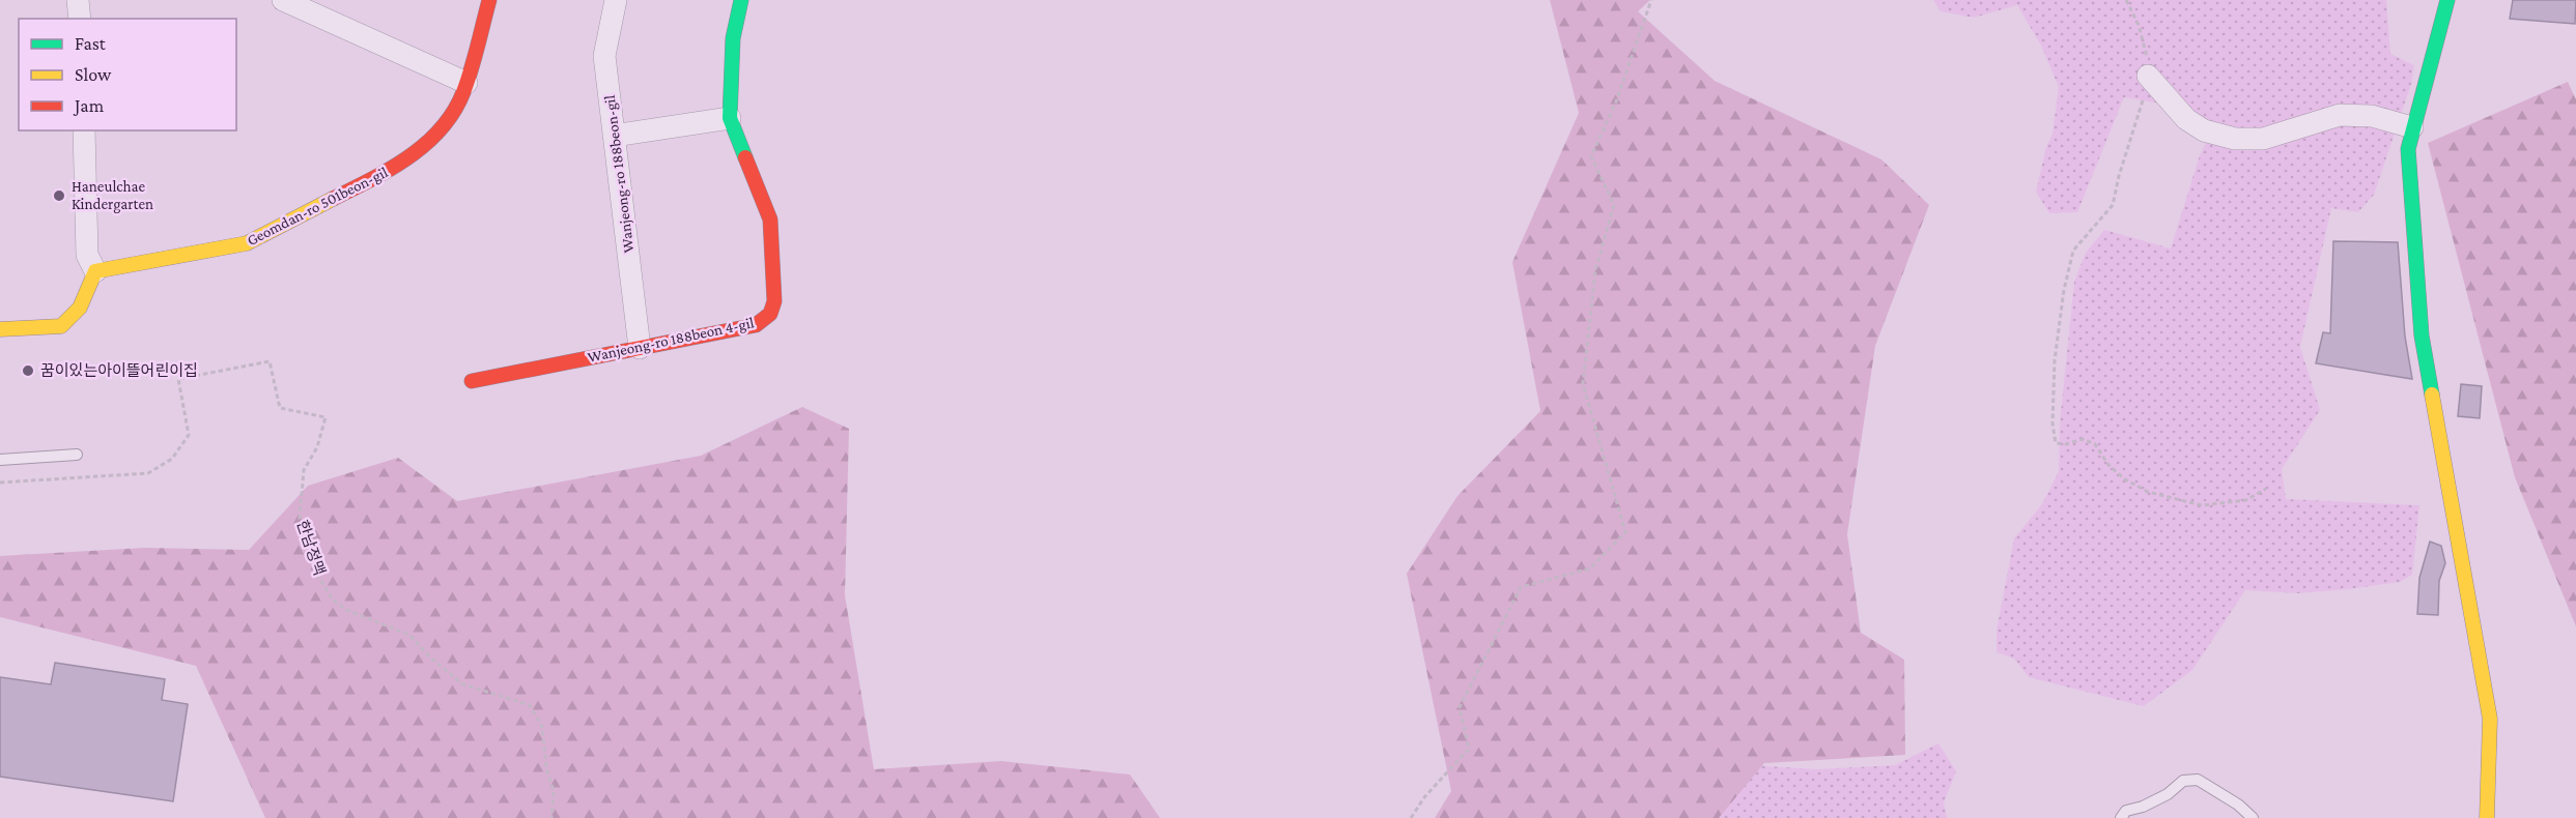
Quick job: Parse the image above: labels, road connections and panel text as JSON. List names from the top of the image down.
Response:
{
  "streets": {
    "street": ["Wanjeong-ro 188beon-gil", "Geomdan-ro 501beon-gil", "Wanjeong-ro 188beon 4-gil"],
    "path": ["한남정맥"]
  },
  "crossings": [
    ["Wanjeong-ro 188beon-gil", "Wanjeong-ro 188beon 4-gil"]
  ],
  "places": ["Haneulchae Kindergarten", "꿈이있는아이뜰어린이집"],
  "legend": ["Fast", "Slow", "Jam"]
}
